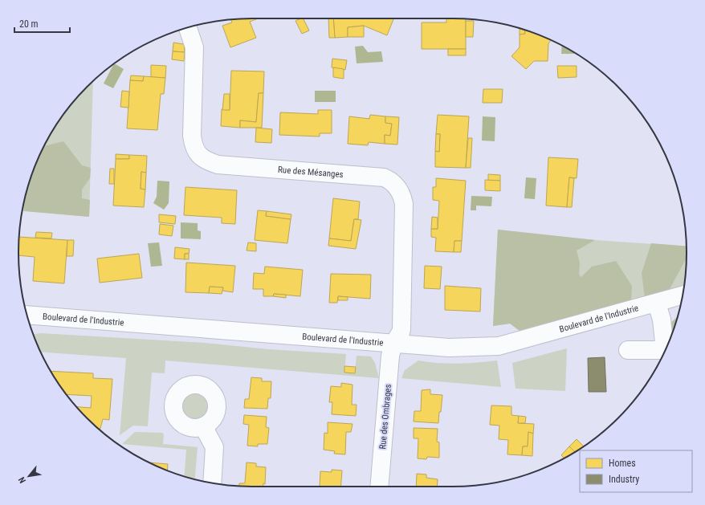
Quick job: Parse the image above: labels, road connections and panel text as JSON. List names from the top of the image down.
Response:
{
  "streets": {
    "street": ["Rue des Mésanges", "Boulevard de l'Industrie", "Rue des Ombrages"]
  },
  "crossings": [
    ["Rue des Mésanges", "Boulevard de l'Industrie"],
    ["Rue des Mésanges", "Rue des Ombrages"],
    ["Boulevard de l'Industrie", "Rue des Ombrages"]
  ],
  "legend": ["Homes", "Industry"],
  "scale_bar": "20 m",
  "north": "bottom left"
}
